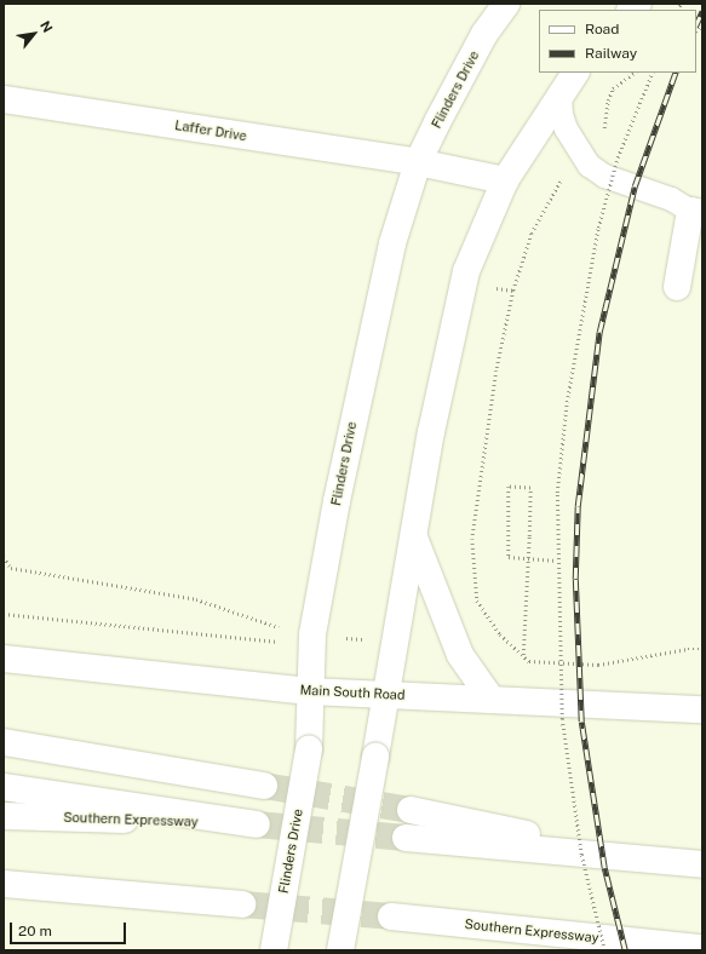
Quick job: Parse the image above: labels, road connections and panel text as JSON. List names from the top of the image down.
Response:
{
  "streets": {
    "main road": [
      "Flinders Drive",
      "Laffer Drive",
      "Main South Road",
      "Southern Expressway"
    ]
  },
  "crossings": [
    ["Flinders Drive", "Laffer Drive"],
    ["Flinders Drive", "Main South Road"]
  ],
  "legend": ["Road", "Railway"],
  "scale_bar": "20 m",
  "north": "top right"
}
